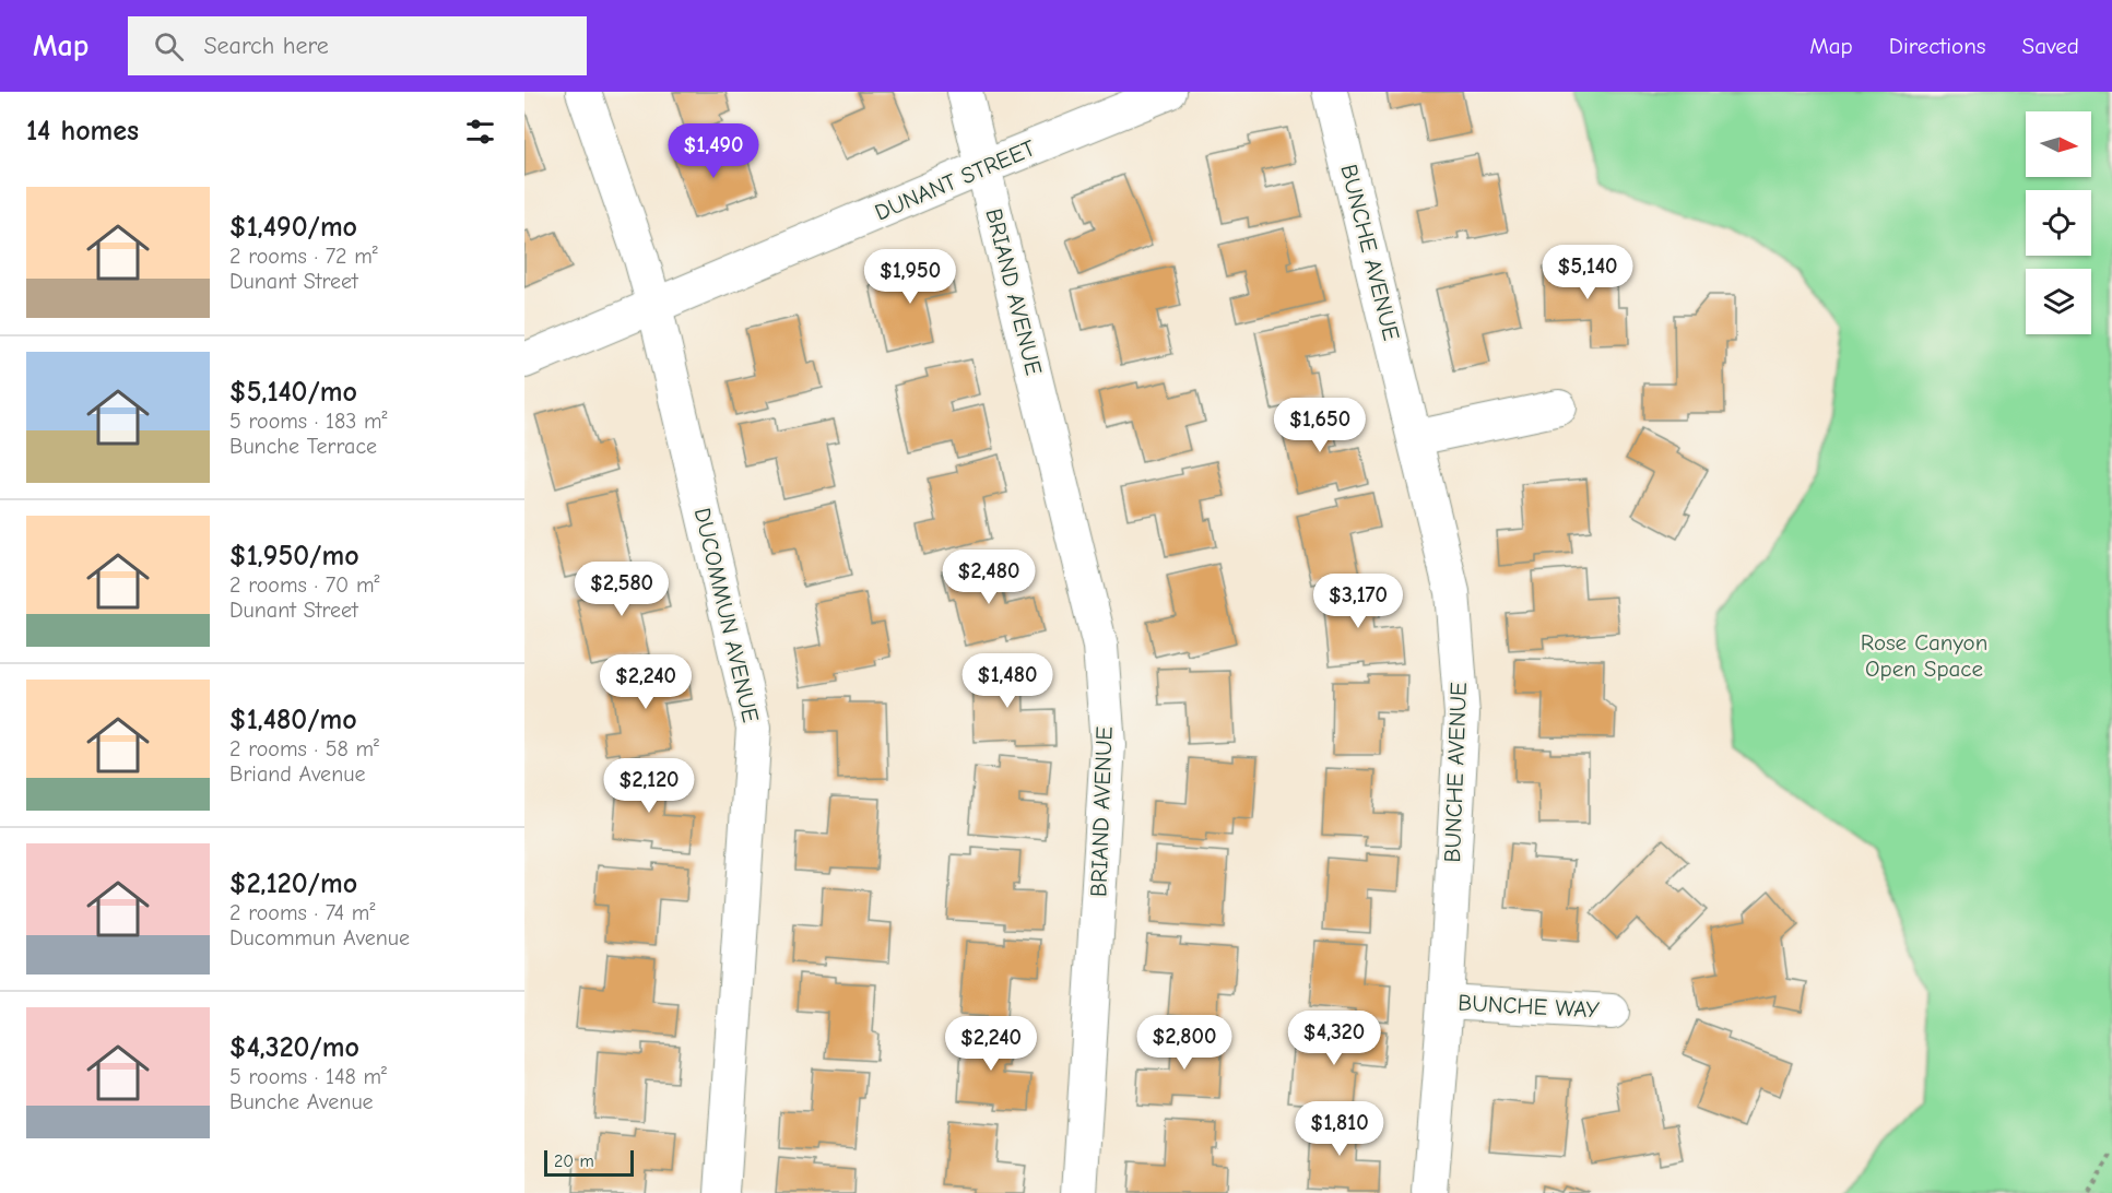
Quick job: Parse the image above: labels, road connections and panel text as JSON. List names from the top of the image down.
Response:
{
  "streets": {
    "street": [
      "DUNANT STREET",
      "BUNCHE AVENUE",
      "BRIAND AVENUE",
      "DUCOMMUN AVENUE",
      "BUNCHE WAY"
    ]
  },
  "crossings": [
    ["DUNANT STREET", "BRIAND AVENUE"],
    ["DUNANT STREET", "DUCOMMUN AVENUE"],
    ["BUNCHE AVENUE", "BUNCHE WAY"]
  ],
  "parks": ["Rose Canyon Open Space"],
  "scale_bar": "20 m",
  "north": "right",
  "page": {
    "header": "Map",
    "search": "Search here",
    "nav": ["Map", "Directions", "Saved"],
    "heading": "14 homes",
    "price": [
      "$1,490",
      "$5,140",
      "$1,950",
      "$1,650",
      "$2,480",
      "$2,580",
      "$3,170",
      "$1,480",
      "$2,240",
      "$2,120",
      "$4,320",
      "$2,800",
      "$2,240",
      "$1,810"
    ],
    "list": [
      {
        "name": "$1,490/mo",
        "note": "2 rooms · 72 m² · Dunant Street"
      },
      {
        "name": "$5,140/mo",
        "note": "5 rooms · 183 m² · Bunche Terrace"
      },
      {
        "name": "$1,950/mo",
        "note": "2 rooms · 70 m² · Dunant Street"
      },
      {
        "name": "$1,480/mo",
        "note": "2 rooms · 58 m² · Briand Avenue"
      },
      {
        "name": "$2,120/mo",
        "note": "2 rooms · 74 m² · Ducommun Avenue"
      },
      {
        "name": "$4,320/mo",
        "note": "5 rooms · 148 m² · Bunche Avenue"
      }
    ],
    "scale": "20 m"
  }
}
